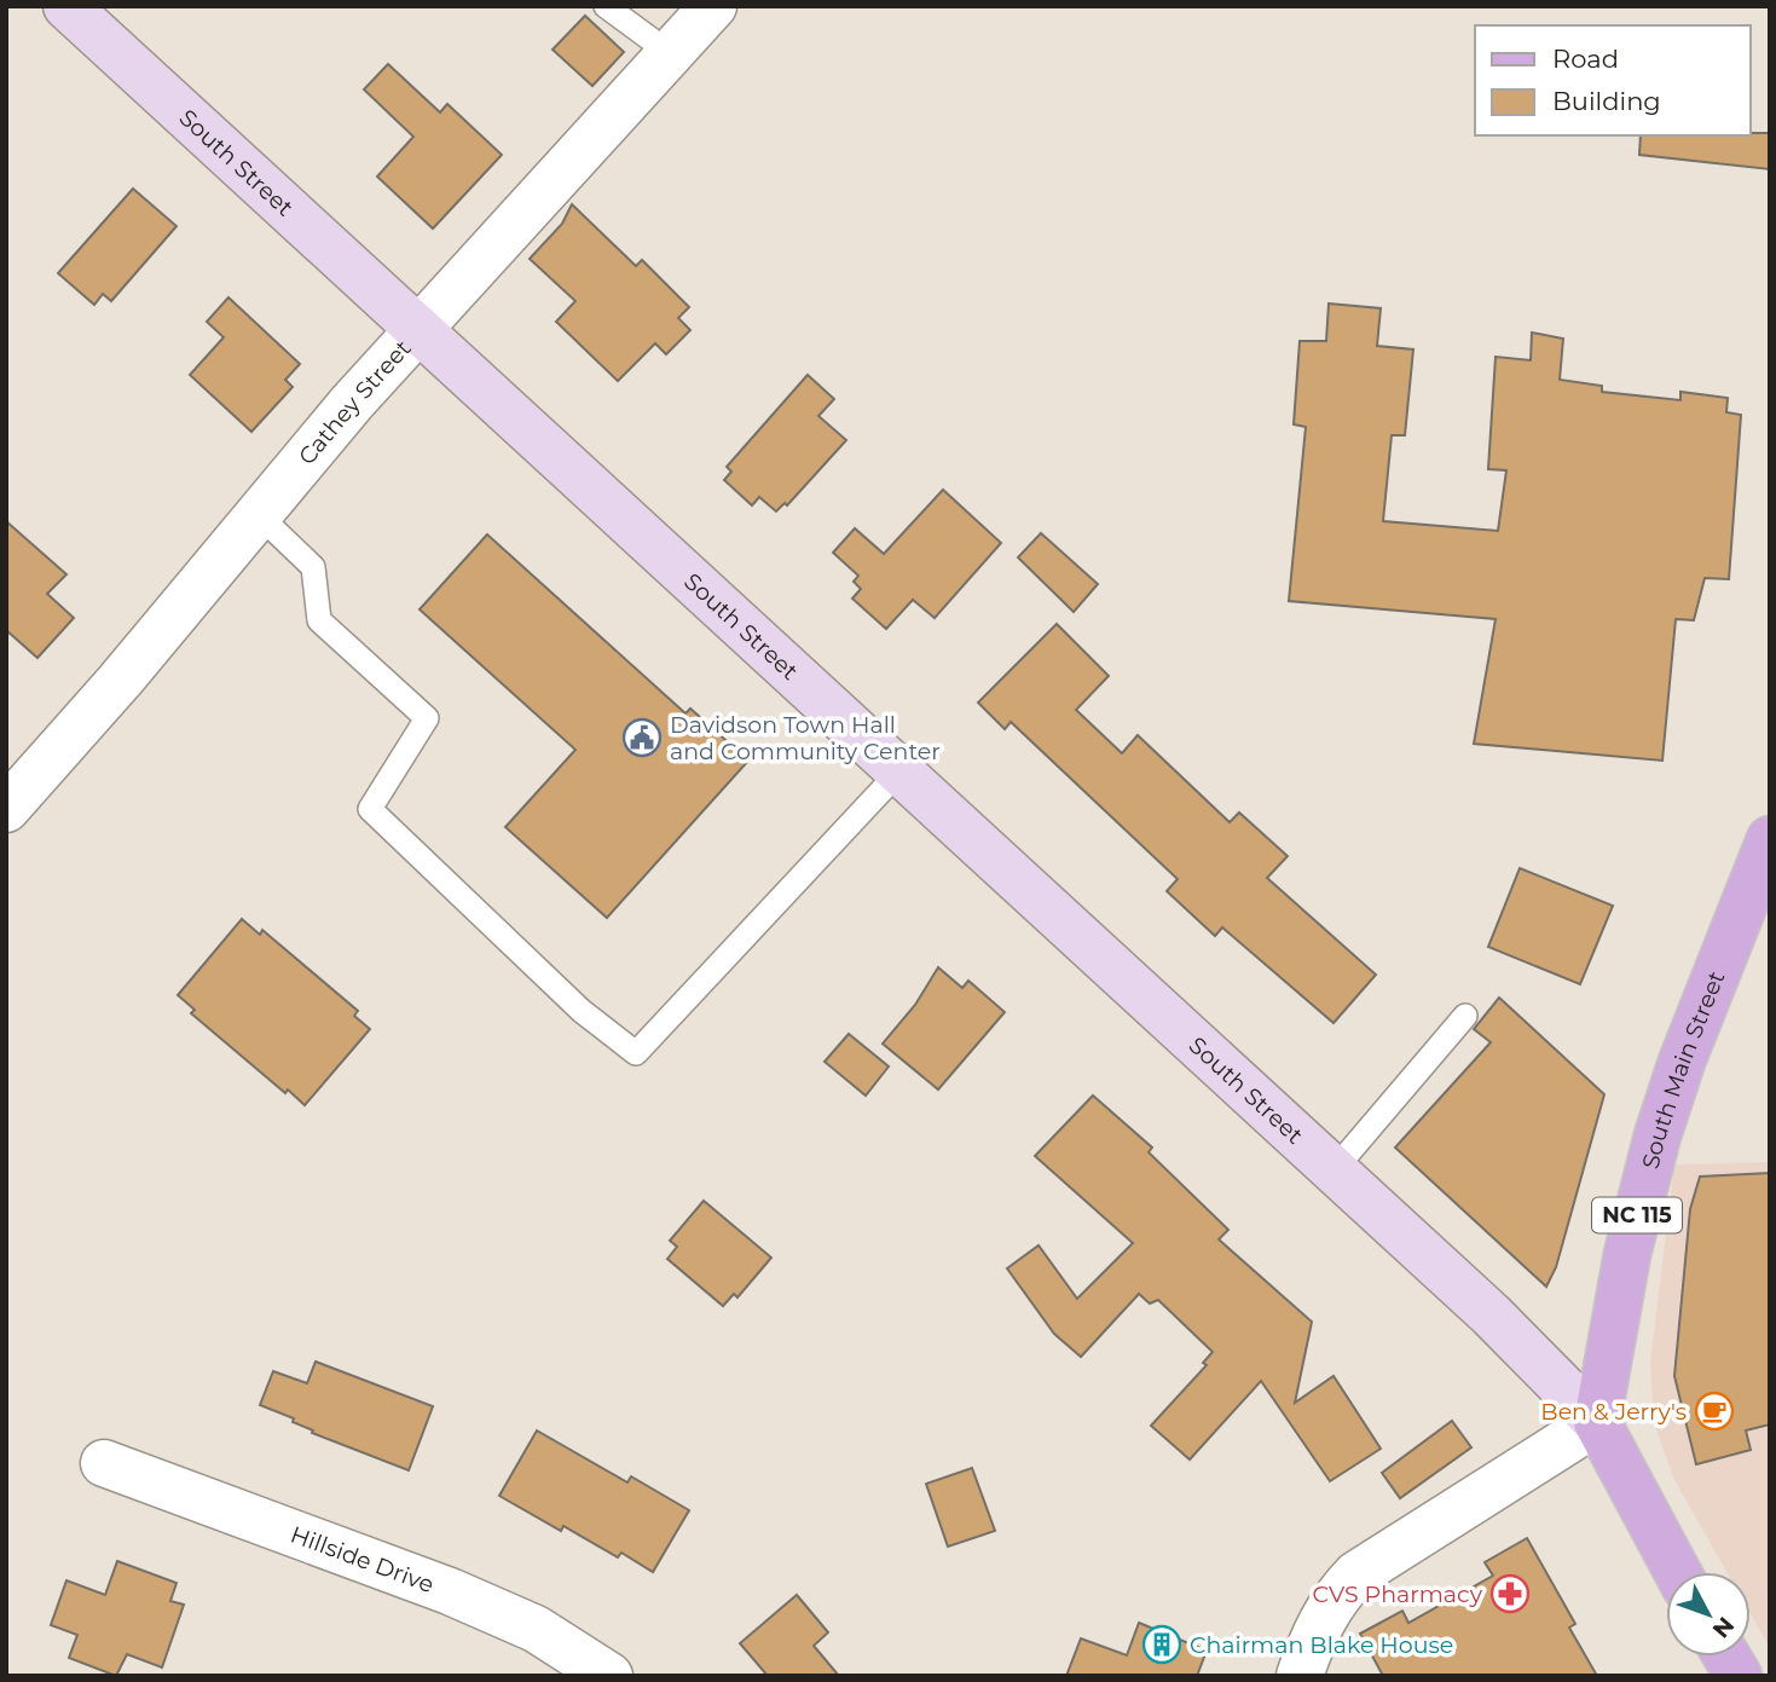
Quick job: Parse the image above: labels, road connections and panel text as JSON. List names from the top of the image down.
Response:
{
  "streets": {
    "main road": ["South Main Street", "NC 115"],
    "street": ["South Street", "Cathey Street", "Hillside Drive"]
  },
  "crossings": [
    ["South Street", "Cathey Street"],
    ["South Street", "South Main Street"]
  ],
  "places": {
    "public building": ["Davidson Town Hall and Community Center"],
    "cafe": ["Ben & Jerry's"],
    "pharmacy": ["CVS Pharmacy"],
    "building": ["Chairman Blake House"]
  },
  "legend": ["Road", "Building"],
  "north": "bottom right"
}
